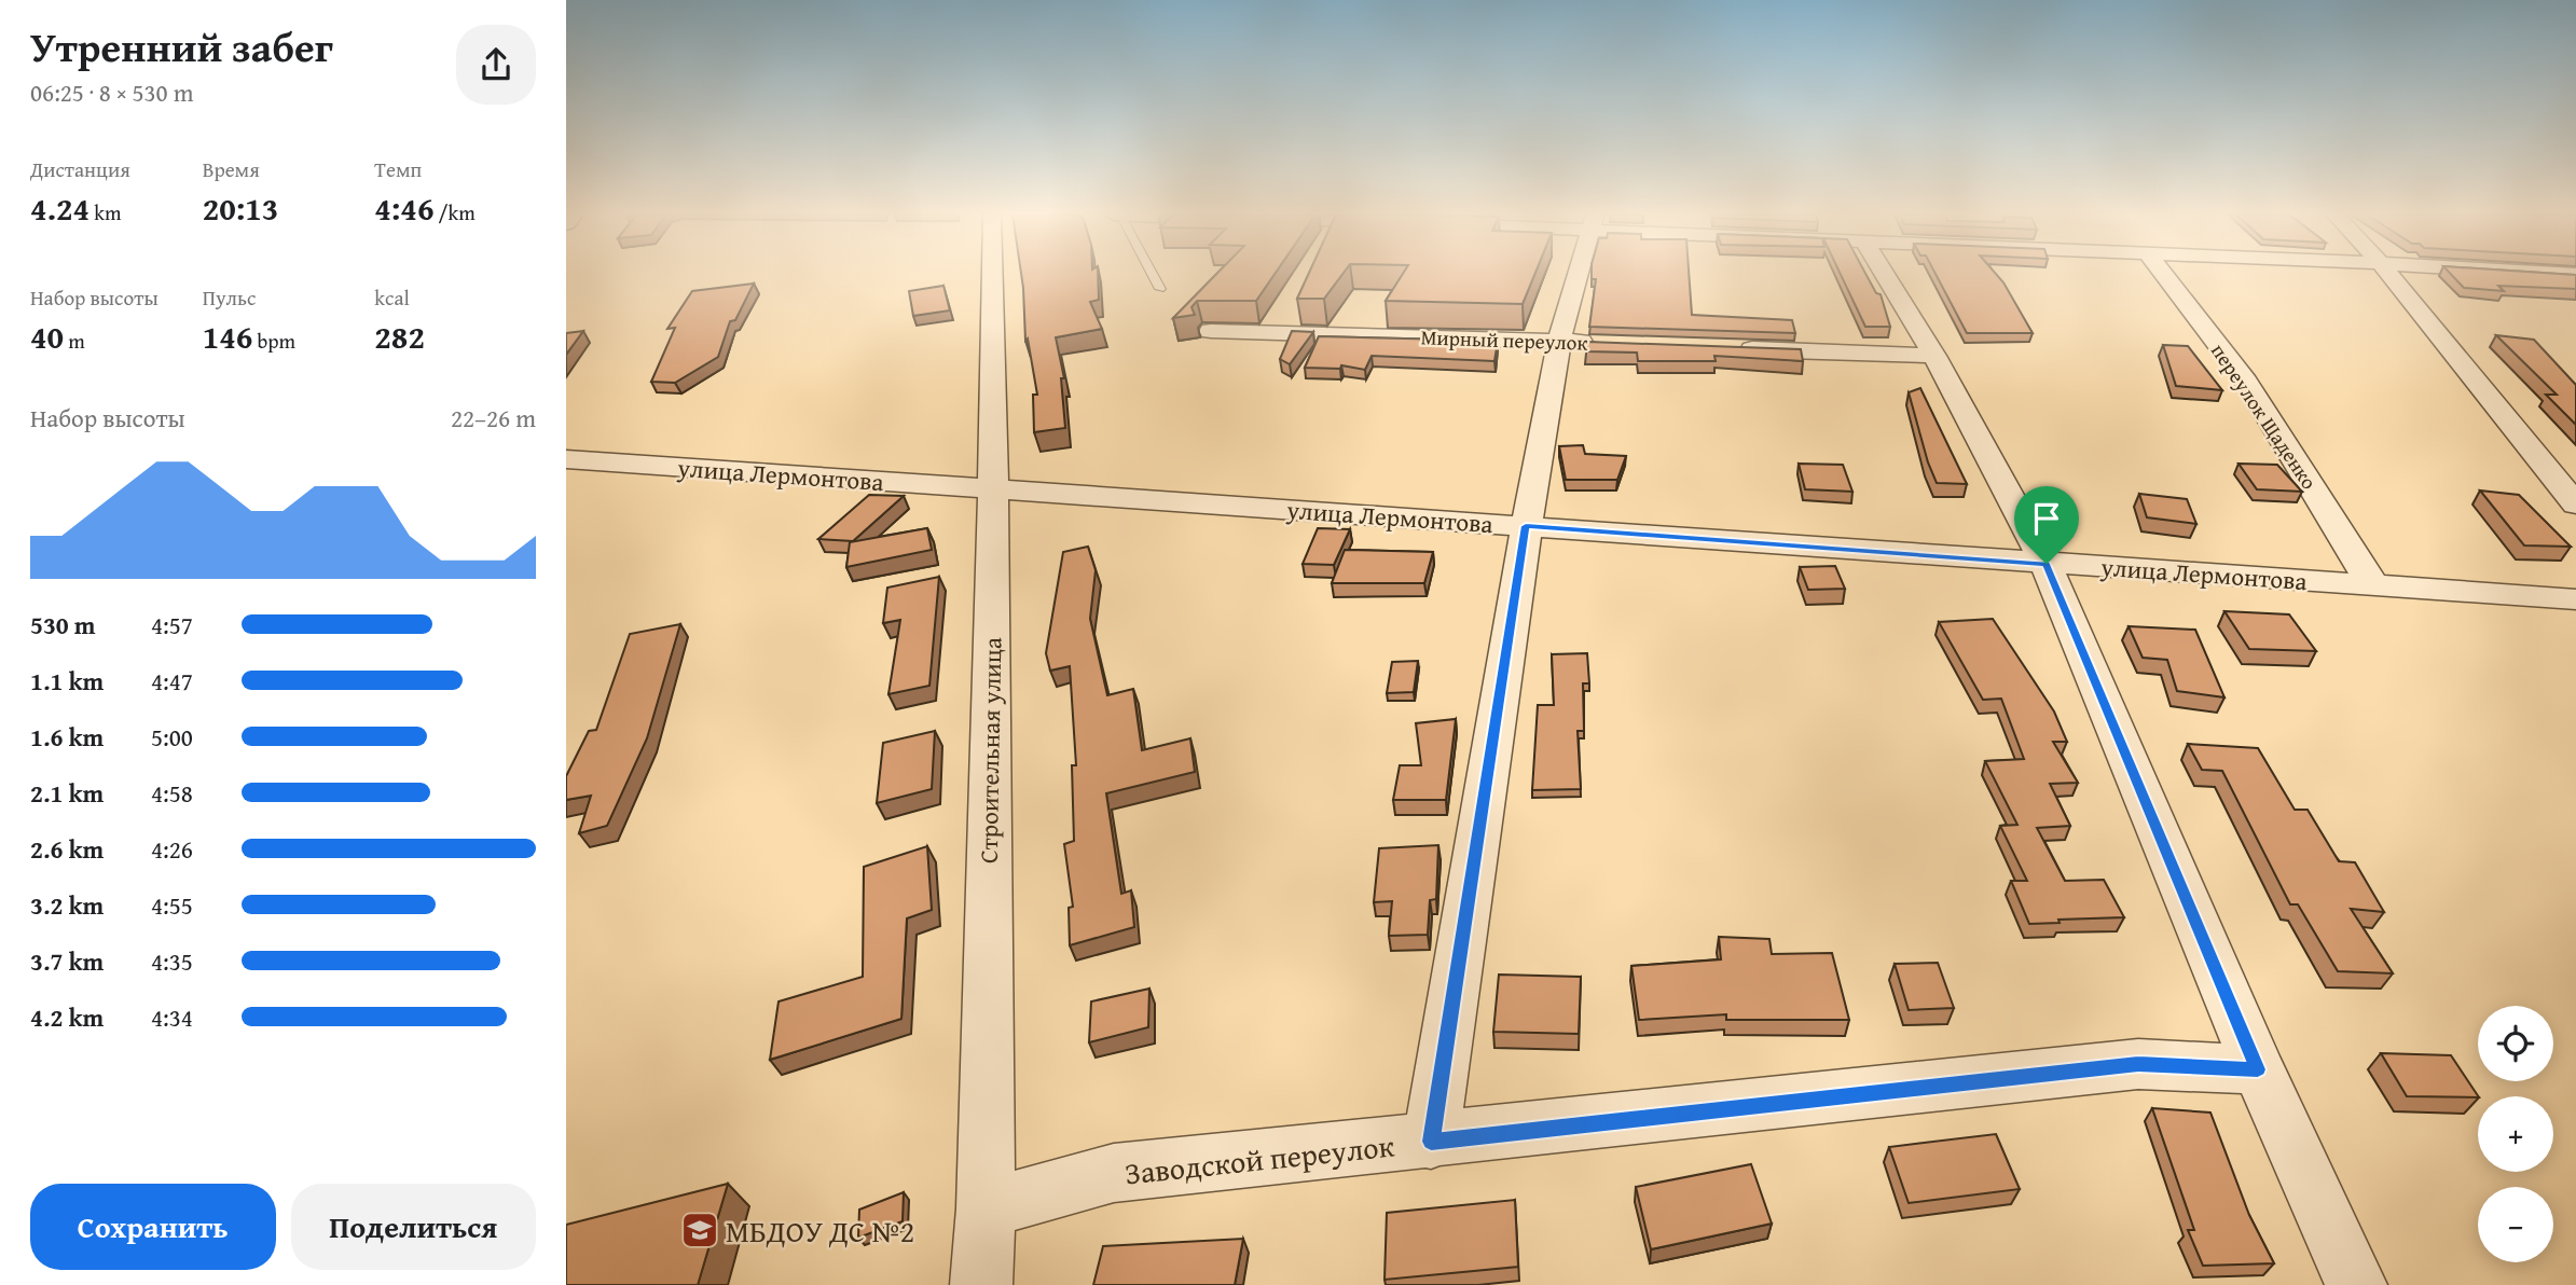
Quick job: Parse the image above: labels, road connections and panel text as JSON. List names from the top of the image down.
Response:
{
  "streets": {
    "street": [
      "Мирный переулок",
      "переулок Щаденко",
      "улица Лермонтова",
      "Строительная улица",
      "Заводской переулок"
    ]
  },
  "crossings": [
    ["переулок Щаденко", "улица Лермонтова"],
    ["улица Лермонтова", "Строительная улица"],
    ["Строительная улица", "Заводской переулок"]
  ],
  "places": {
    "school or university": ["МБДОУ ДС №2"]
  },
  "page": {
    "heading": ["Утренний забег", "06:25 · 8 × 530 m"],
    "stats": [
      ["Дистанция", "4.24 km"],
      ["Время", "20:13"],
      ["Темп", "4:46 /km"],
      ["Набор высоты", "40 m"],
      ["Пульс", "146 bpm"],
      ["kcal", "282"]
    ],
    "chart": ["Набор высоты", "22–26 m"],
    "list": [
      {
        "name": "530 m",
        "note": "4:57"
      },
      {
        "name": "1.1 km",
        "note": "4:47"
      },
      {
        "name": "1.6 km",
        "note": "5:00"
      },
      {
        "name": "2.1 km",
        "note": "4:58"
      },
      {
        "name": "2.6 km",
        "note": "4:26"
      },
      {
        "name": "3.2 km",
        "note": "4:55"
      },
      {
        "name": "3.7 km",
        "note": "4:35"
      },
      {
        "name": "4.2 km",
        "note": "4:34"
      }
    ],
    "map_buttons": ["+", "−"],
    "buttons": ["Сохранить", "Поделиться"]
  }
}
